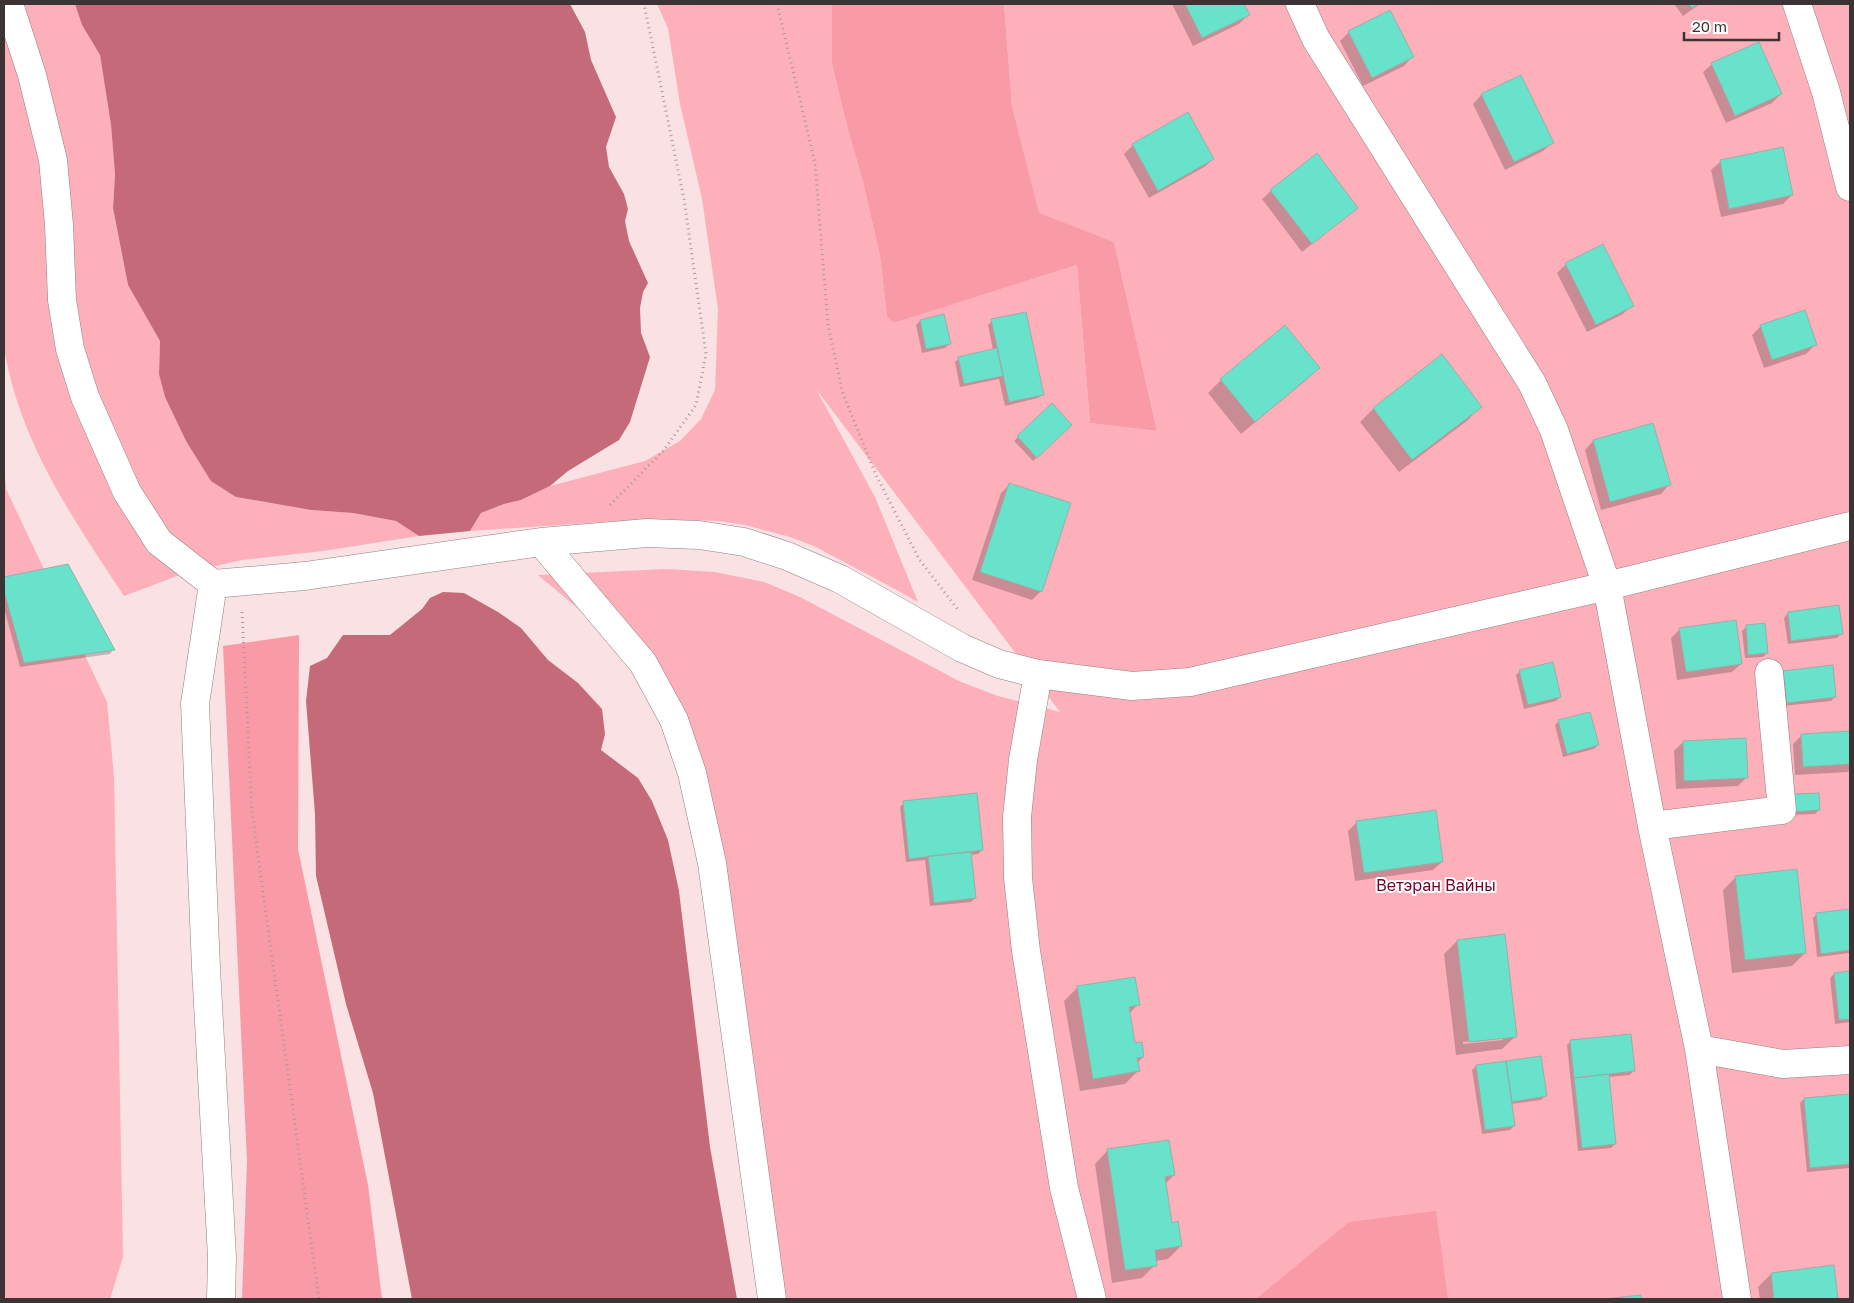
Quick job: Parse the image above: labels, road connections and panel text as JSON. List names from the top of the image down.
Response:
{
  "parks": ["Ветэран Вайны"],
  "scale_bar": "20 m"
}
